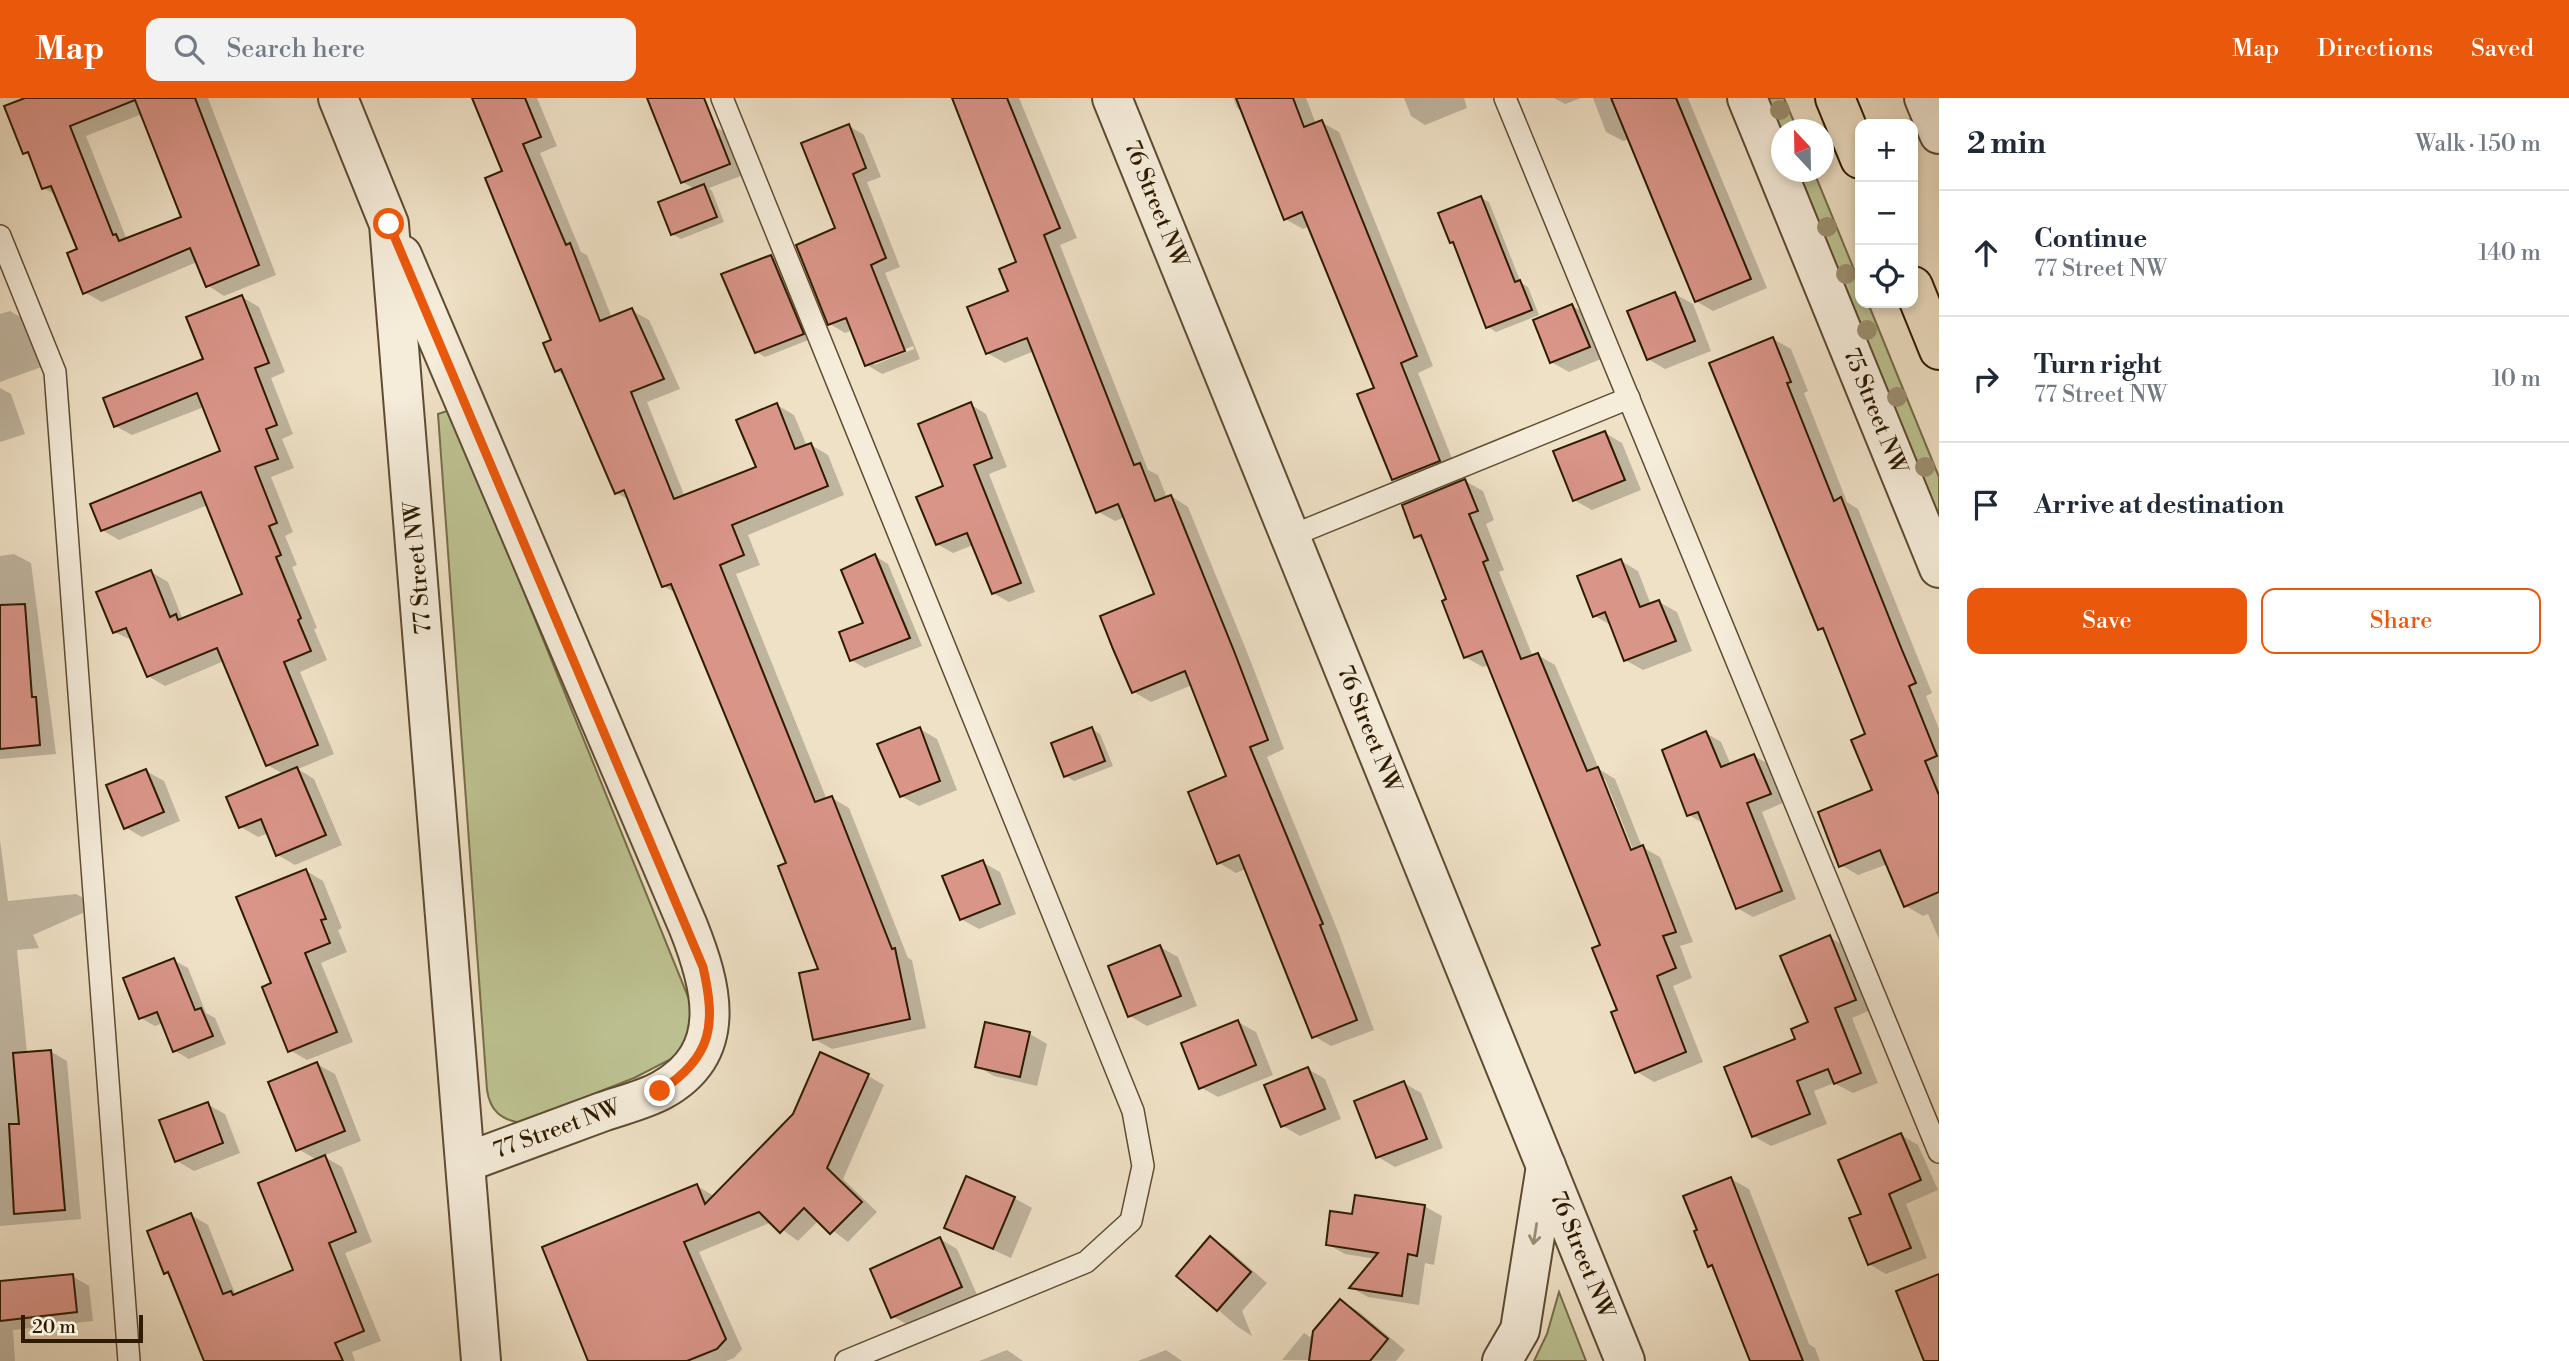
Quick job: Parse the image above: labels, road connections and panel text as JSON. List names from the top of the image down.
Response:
{
  "streets": {
    "street": ["76 Street NW", "75 Street NW", "77 Street NW"]
  },
  "scale_bar": "20 m",
  "north": "top",
  "page": {
    "header": "Map",
    "search": "Search here",
    "nav": ["Map", "Directions", "Saved"],
    "heading": ["2 min", "Walk · 150 m"],
    "map_buttons": ["+", "−"],
    "list": [
      ["Continue", "77 Street NW", "140 m"],
      ["Turn right", "77 Street NW", "10 m"],
      "Arrive at destination"
    ],
    "buttons": ["Save", "Share"],
    "scale": "20 m"
  }
}
